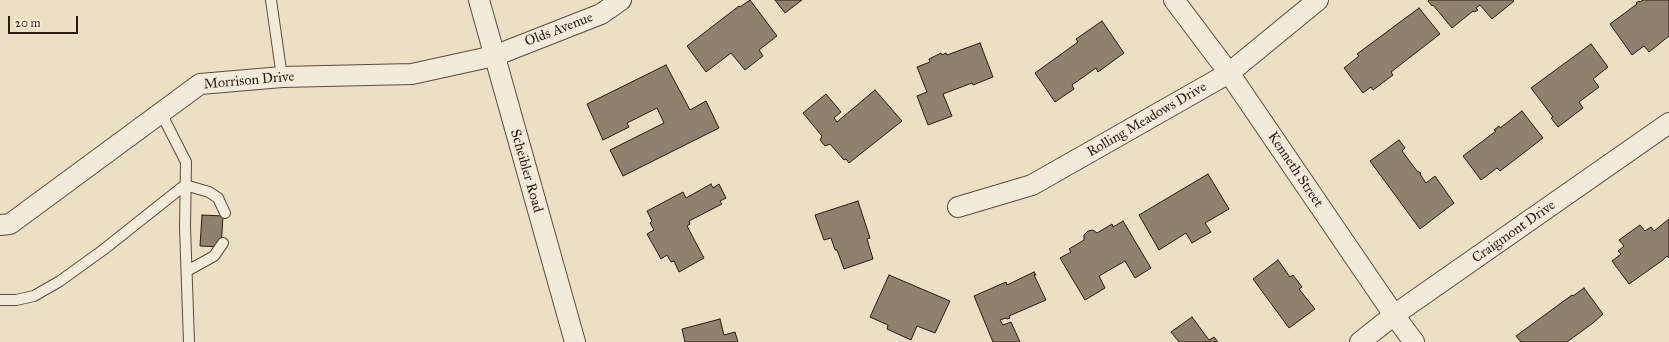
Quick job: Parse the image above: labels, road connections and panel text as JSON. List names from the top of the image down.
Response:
{
  "streets": {
    "street": [
      "Olds Avenue",
      "Morrison Drive",
      "Rolling Meadows Drive",
      "Kenneth Street",
      "Scheibler Road",
      "Craigmont Drive"
    ]
  },
  "crossings": [
    ["Olds Avenue", "Morrison Drive"],
    ["Olds Avenue", "Scheibler Road"],
    ["Morrison Drive", "Scheibler Road"],
    ["Rolling Meadows Drive", "Kenneth Street"],
    ["Kenneth Street", "Craigmont Drive"]
  ],
  "scale_bar": "20 m"
}
